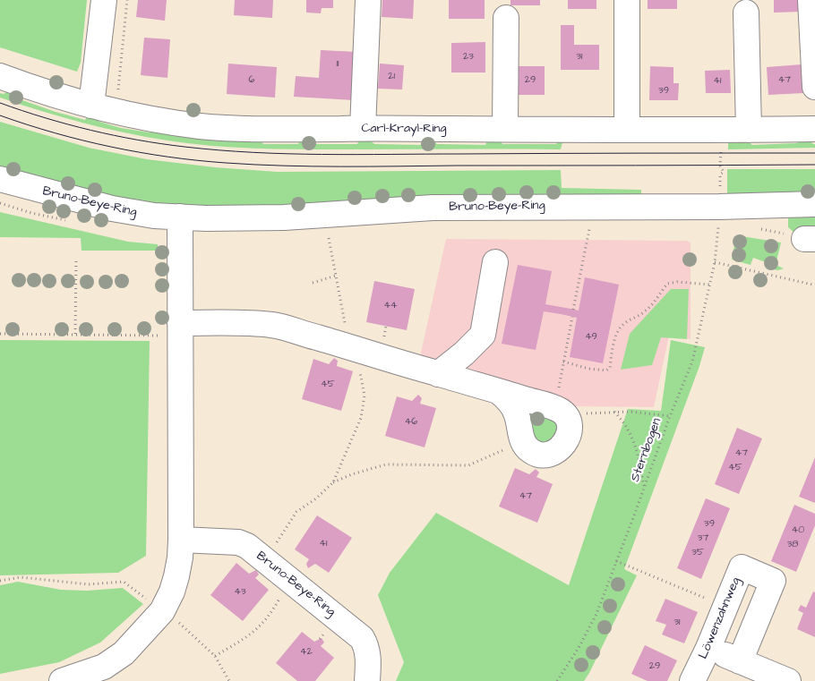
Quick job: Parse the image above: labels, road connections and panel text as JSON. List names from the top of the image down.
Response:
{
  "streets": {
    "street": ["Carl-Krayl-Ring", "Bruno-Beye-Ring", "Löwenzahnweg"],
    "path": ["Sternbogen"]
  },
  "house_numbers": [
    "23",
    "31",
    "11",
    "21",
    "6",
    "29",
    "47",
    "41",
    "39",
    "44",
    "49",
    "45",
    "46",
    "47",
    "45",
    "47",
    "39",
    "40",
    "37",
    "41",
    "38",
    "35",
    "43",
    "31",
    "42",
    "29"
  ]
}
